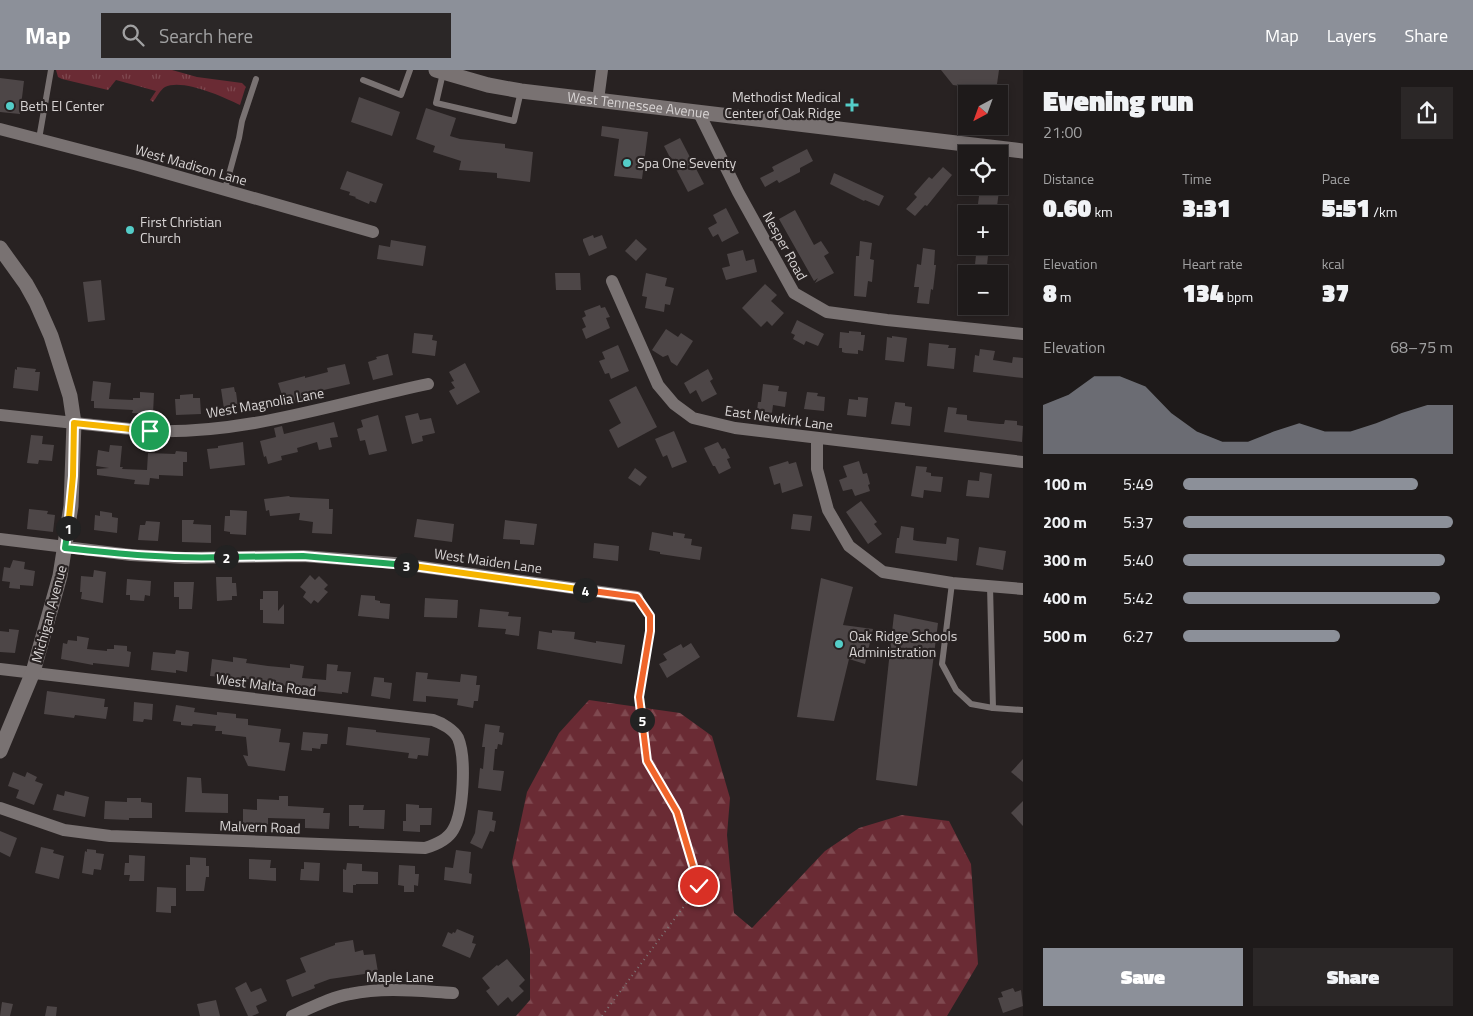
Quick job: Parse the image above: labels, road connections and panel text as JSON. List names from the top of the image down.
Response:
{
  "streets": {
    "street": [
      "West Tennessee Avenue",
      "West Madison Lane",
      "Nesper Road",
      "West Magnolia Lane",
      "East Newkirk Lane",
      "West Maiden Lane",
      "Michigan Avenue",
      "West Malta Road",
      "Malvern Road",
      "Maple Lane"
    ]
  },
  "crossings": [
    ["West Tennessee Avenue", "Nesper Road"],
    ["West Magnolia Lane", "Michigan Avenue"],
    ["West Maiden Lane", "Michigan Avenue"],
    ["Michigan Avenue", "West Malta Road"],
    ["West Malta Road", "Malvern Road"]
  ],
  "places": {
    "health": ["Methodist Medical Center of Oak Ridge"],
    "other": [
      "Beth El Center",
      "Spa One Seventy",
      "First Christian Church",
      "Oak Ridge Schools Administration"
    ]
  },
  "north": "bottom left",
  "page": {
    "header": "Map",
    "search": "Search here",
    "nav": ["Map", "Layers", "Share"],
    "heading": ["Evening run", "21:00"],
    "map_buttons": ["+", "−"],
    "stats": [
      ["Distance", "0.60 km"],
      ["Time", "3:31"],
      ["Pace", "5:51 /km"],
      ["Elevation", "8 m"],
      ["Heart rate", "134 bpm"],
      ["kcal", "37"]
    ],
    "chart": ["Elevation", "68–75 m"],
    "list": [
      {
        "name": "100 m",
        "note": "5:49"
      },
      {
        "name": "200 m",
        "note": "5:37"
      },
      {
        "name": "300 m",
        "note": "5:40"
      },
      {
        "name": "400 m",
        "note": "5:42"
      },
      {
        "name": "500 m",
        "note": "6:27"
      }
    ],
    "pins": [
      "1",
      "2",
      "3",
      "4",
      "5"
    ],
    "buttons": ["Save", "Share"]
  }
}
